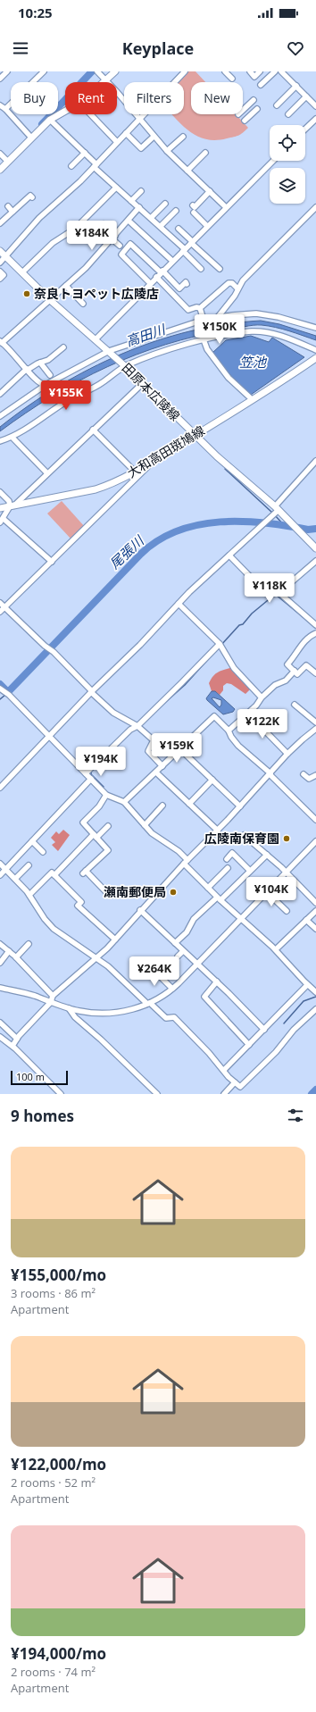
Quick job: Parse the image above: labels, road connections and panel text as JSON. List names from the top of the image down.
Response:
{
  "streets": {
    "main road": ["田原本広陵線", "大和高田斑鳩線"]
  },
  "crossings": [
    ["田原本広陵線", "大和高田斑鳩線"]
  ],
  "water": ["高田川", "笠池", "尾張川"],
  "places": ["奈良トヨペット広陵店", "広陵南保育園", "瀬南郵便局"],
  "scale_bar": "100 m",
  "page": {
    "status": "10:25",
    "header": "Keyplace",
    "chip": [
      "Buy",
      "Rent",
      "Filters",
      "New"
    ],
    "price": [
      "¥184K",
      "¥150K",
      "¥155K",
      "¥118K",
      "¥122K",
      "¥159K",
      "¥194K",
      "¥104K",
      "¥264K"
    ],
    "scale": "100 m",
    "heading": "9 homes",
    "list": [
      {
        "name": "¥155,000/mo",
        "note": "3 rooms · 86 m² · Apartment"
      },
      {
        "name": "¥122,000/mo",
        "note": "2 rooms · 52 m² · Apartment"
      },
      {
        "name": "¥194,000/mo",
        "note": "2 rooms · 74 m² · Apartment"
      }
    ]
  }
}
